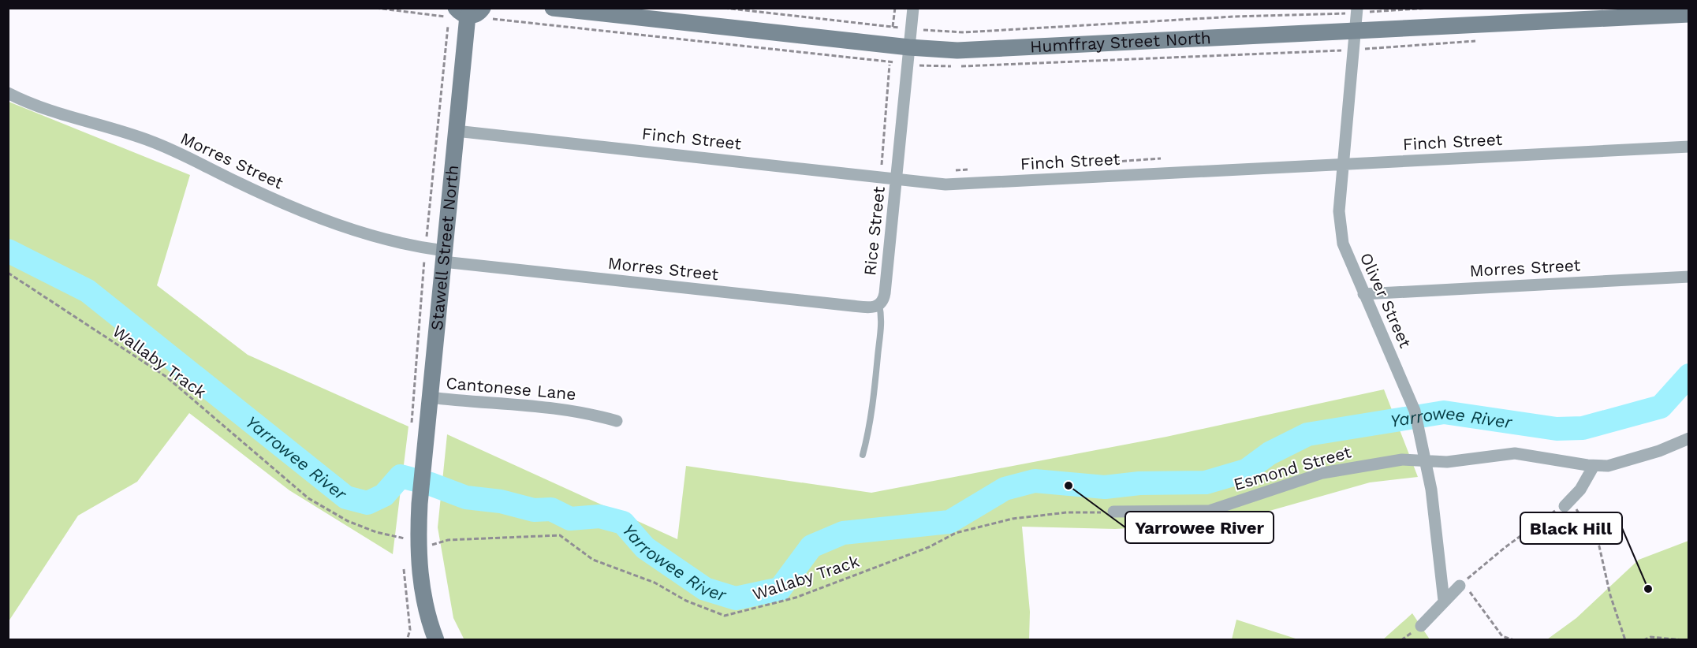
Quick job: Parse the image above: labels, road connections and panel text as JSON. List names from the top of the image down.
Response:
{
  "streets": {
    "street": [
      "Humffray Street North",
      "Finch Street",
      "Morres Street",
      "Rice Street",
      "Stawell Street North",
      "Oliver Street",
      "Cantonese Lane",
      "Esmond Street"
    ],
    "path": ["Wallaby Track"]
  },
  "crossings": [
    ["Humffray Street North", "Rice Street"],
    ["Humffray Street North", "Oliver Street"],
    ["Finch Street", "Rice Street"],
    ["Finch Street", "Stawell Street North"],
    ["Finch Street", "Oliver Street"],
    ["Morres Street", "Rice Street"],
    ["Morres Street", "Stawell Street North"],
    ["Morres Street", "Oliver Street"],
    ["Stawell Street North", "Wallaby Track"],
    ["Stawell Street North", "Cantonese Lane"],
    ["Oliver Street", "Esmond Street"],
    ["Wallaby Track", "Esmond Street"]
  ],
  "water": ["Yarrowee River"],
  "places": ["Yarrowee River", "Black Hill"]
}
